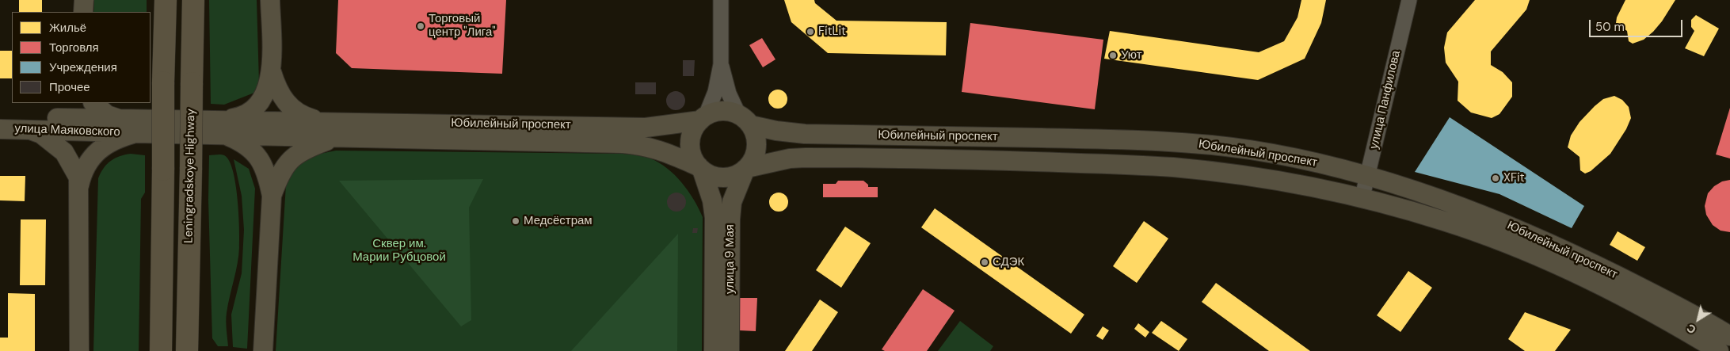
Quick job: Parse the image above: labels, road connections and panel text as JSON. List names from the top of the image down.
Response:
{
  "streets": {
    "highway": ["Leningradskoye Highway"],
    "main road": ["Юбилейный проспект", "улица Маяковского", "улица 9 Мая"],
    "street": ["улица Панфилова"]
  },
  "crossings": [
    ["улица Панфилова", "Юбилейный проспект"],
    ["Юбилейный проспект", "улица Маяковского"],
    ["Юбилейный проспект", "улица 9 Мая"]
  ],
  "parks": ["Сквер им. Марии Рубцовой"],
  "places": [
    "Торговый центр \"Лига\"",
    "FitLit",
    "Уют",
    "XFit",
    "Медсёстрам",
    "СДЭК"
  ],
  "legend": [
    "Жильё",
    "Торговля",
    "Учреждения",
    "Прочее"
  ],
  "scale_bar": "50 m",
  "north": "bottom left"
}
